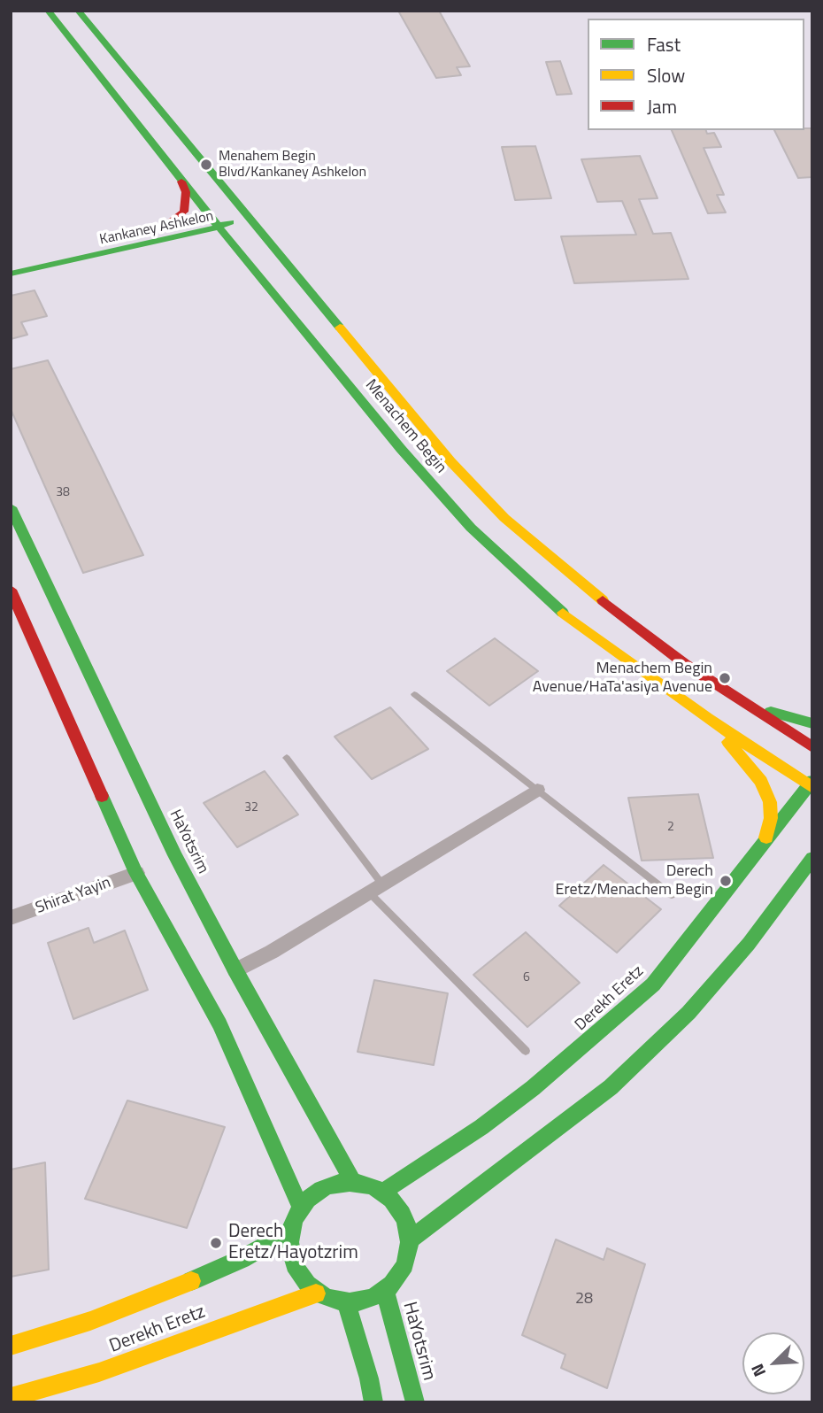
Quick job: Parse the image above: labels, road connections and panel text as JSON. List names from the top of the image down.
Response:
{
  "streets": {
    "main road": [
      "Kankaney Ashkelon",
      "Menachem Begin",
      "HaYotsrim",
      "Derekh Eretz"
    ],
    "street": ["Shirat Yayin"]
  },
  "crossings": [
    ["Kankaney Ashkelon", "Menachem Begin"],
    ["Menachem Begin", "Derekh Eretz"],
    ["HaYotsrim", "Derekh Eretz"]
  ],
  "places": [
    "Menahem Begin Blvd/Kankaney Ashkelon",
    "Menachem Begin Avenue/HaTa'asiya Avenue",
    "Derech Eretz/Menachem Begin",
    "Derech Eretz/Hayotzrim"
  ],
  "house_numbers": [
    "38",
    "32",
    "2",
    "6",
    "28"
  ],
  "legend": ["Fast", "Slow", "Jam"],
  "north": "bottom left"
}
